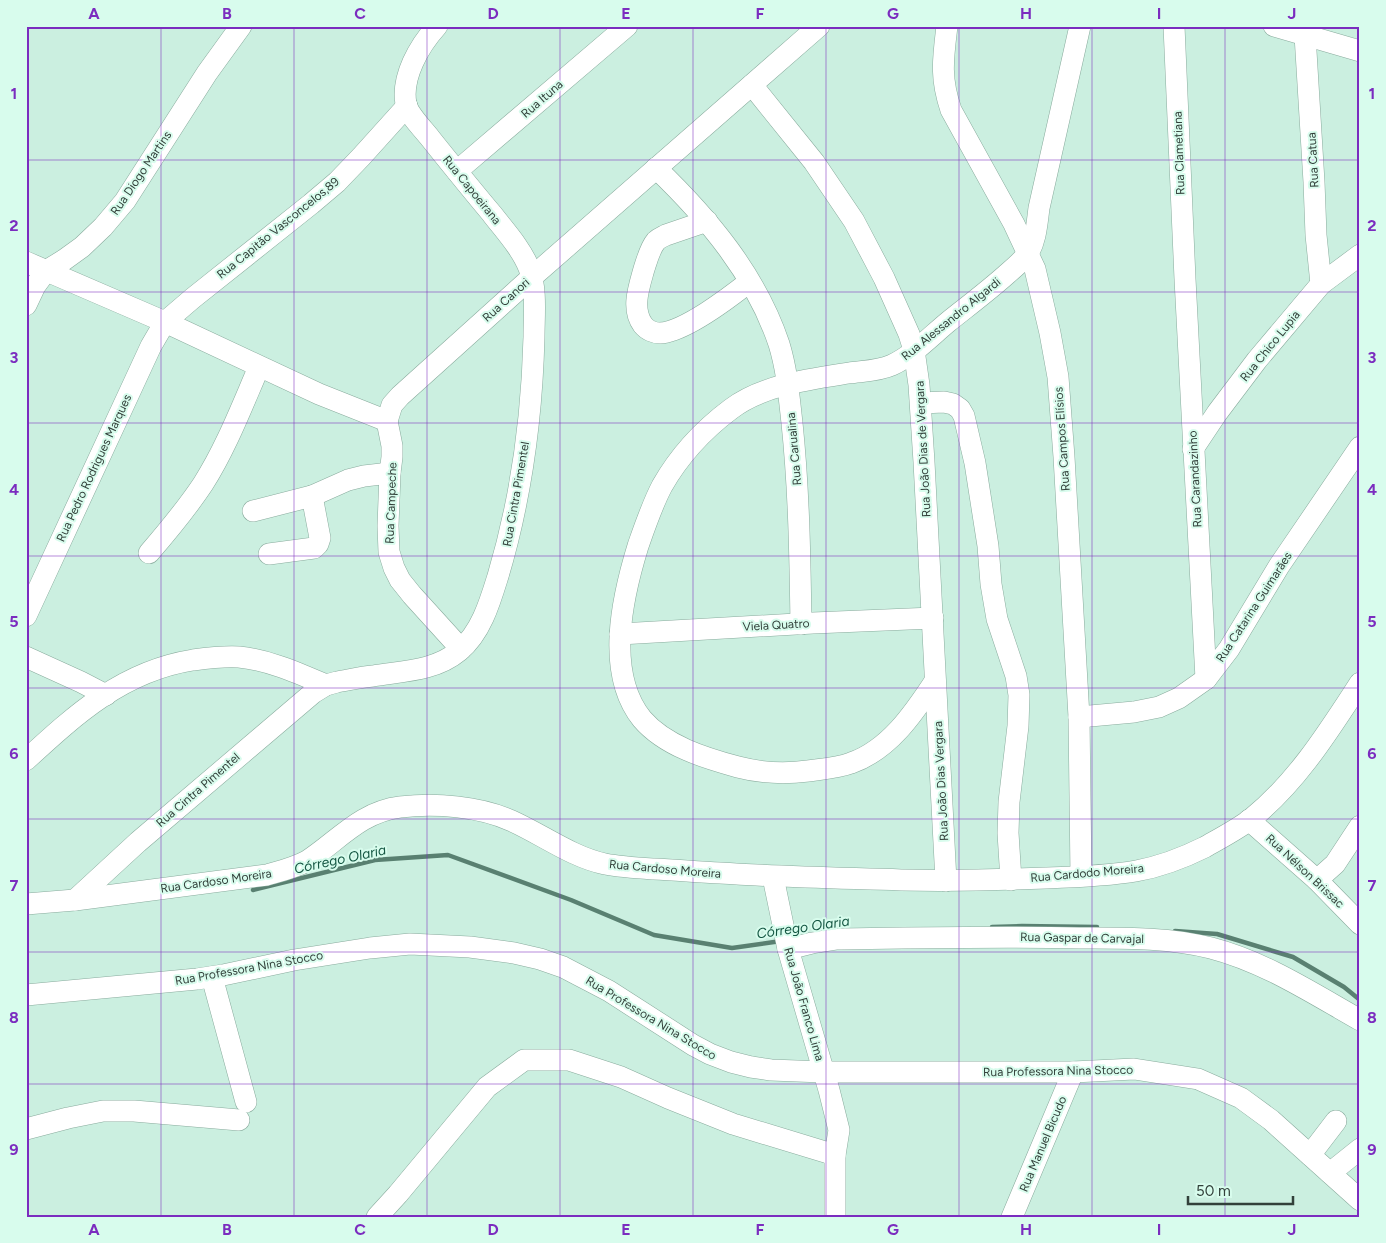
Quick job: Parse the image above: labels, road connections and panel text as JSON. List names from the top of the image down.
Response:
{
  "streets": {
    "street": [
      "Rua Ituna",
      "Rua Clametiana",
      "Rua Catua",
      "Rua Diogo Martins",
      "Rua Capoeirana",
      "Rua Capitão Vasconcelos,89",
      "Rua Canori",
      "Rua Alessandro Algardi",
      "Rua Chico Lupia",
      "Rua Campos Elísios",
      "Rua Carualina",
      "Rua João Dias de Vergara",
      "Rua Pedro Rodrigues Marques",
      "Rua Carandazinho",
      "Rua Cintra Pimentel",
      "Rua Campeche",
      "Rua Catarina Guimarães",
      "Viela Quatro",
      "Rua João Dias Vergara",
      "Rua Cardoso Moreira",
      "Rua Nélson Brissac",
      "Rua Cardodo Moreira",
      "Rua Gaspar de Carvajal",
      "Rua Professora Nina Stocco",
      "Rua João Franco Lima",
      "Rua Manuel Bicudo"
    ]
  },
  "crossings": [
    ["Rua Ituna", "Rua Capoeirana"],
    ["Rua Clametiana", "Rua Carandazinho"],
    ["Rua Catua", "Rua Chico Lupia"],
    ["Rua Capoeirana", "Rua Capitão Vasconcelos,89"],
    ["Rua Capoeirana", "Rua Canori"],
    ["Rua Capoeirana", "Rua Cintra Pimentel"],
    ["Rua Capitão Vasconcelos,89", "Rua Pedro Rodrigues Marques"],
    ["Rua Canori", "Rua Carualina"],
    ["Rua Canori", "Rua João Dias de Vergara"],
    ["Rua Canori", "Rua Cintra Pimentel"],
    ["Rua Canori", "Rua Campeche"],
    ["Rua Alessandro Algardi", "Rua Campos Elísios"],
    ["Rua Alessandro Algardi", "Rua Carualina"],
    ["Rua Alessandro Algardi", "Rua João Dias de Vergara"],
    ["Rua Alessandro Algardi", "Viela Quatro"],
    ["Rua Alessandro Algardi", "Rua João Dias Vergara"],
    ["Rua Chico Lupia", "Rua Carandazinho"],
    ["Rua Campos Elísios", "Rua Catarina Guimarães"],
    ["Rua Campos Elísios", "Rua Cardodo Moreira"],
    ["Rua Carualina", "Viela Quatro"],
    ["Rua João Dias de Vergara", "Viela Quatro"],
    ["Rua João Dias de Vergara", "Rua João Dias Vergara"],
    ["Rua Carandazinho", "Rua Catarina Guimarães"],
    ["Rua Cintra Pimentel", "Rua Campeche"],
    ["Rua Cintra Pimentel", "Rua Cardoso Moreira"],
    ["Rua João Dias Vergara", "Rua Cardoso Moreira"],
    ["Rua João Dias Vergara", "Rua Cardodo Moreira"],
    ["Rua Cardoso Moreira", "Rua Cardodo Moreira"],
    ["Rua Cardoso Moreira", "Rua João Franco Lima"],
    ["Rua Nélson Brissac", "Rua Cardodo Moreira"],
    ["Rua Gaspar de Carvajal", "Rua João Franco Lima"],
    ["Rua Professora Nina Stocco", "Rua João Franco Lima"],
    ["Rua Professora Nina Stocco", "Rua Manuel Bicudo"]
  ],
  "water": ["Córrego Olaria"],
  "scale_bar": "50 m",
  "grid": {
    "columns": [
      "A",
      "B",
      "C",
      "D",
      "E",
      "F",
      "G",
      "H",
      "I",
      "J"
    ],
    "rows": [
      "1",
      "2",
      "3",
      "4",
      "5",
      "6",
      "7",
      "8",
      "9"
    ]
  }
}
